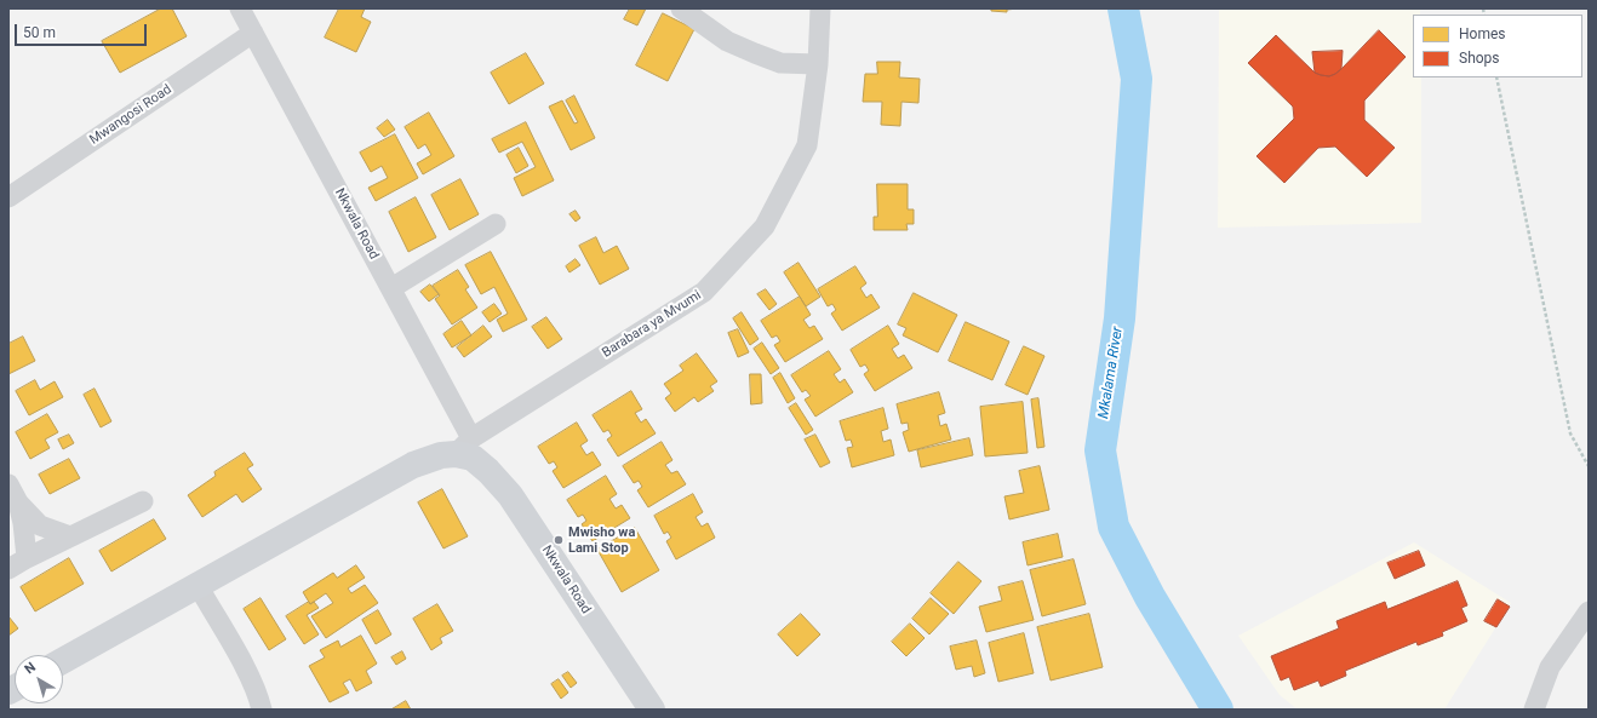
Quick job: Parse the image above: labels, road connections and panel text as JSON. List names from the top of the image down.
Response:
{
  "streets": {
    "street": ["Mwangosi Road", "Nkwala Road", "Barabara ya Mvumi"]
  },
  "crossings": [
    ["Mwangosi Road", "Nkwala Road"],
    ["Nkwala Road", "Barabara ya Mvumi"]
  ],
  "water": ["Mkalama River"],
  "places": ["Mwisho wa Lami Stop"],
  "legend": ["Homes", "Shops"],
  "scale_bar": "50 m",
  "north": "top left"
}
